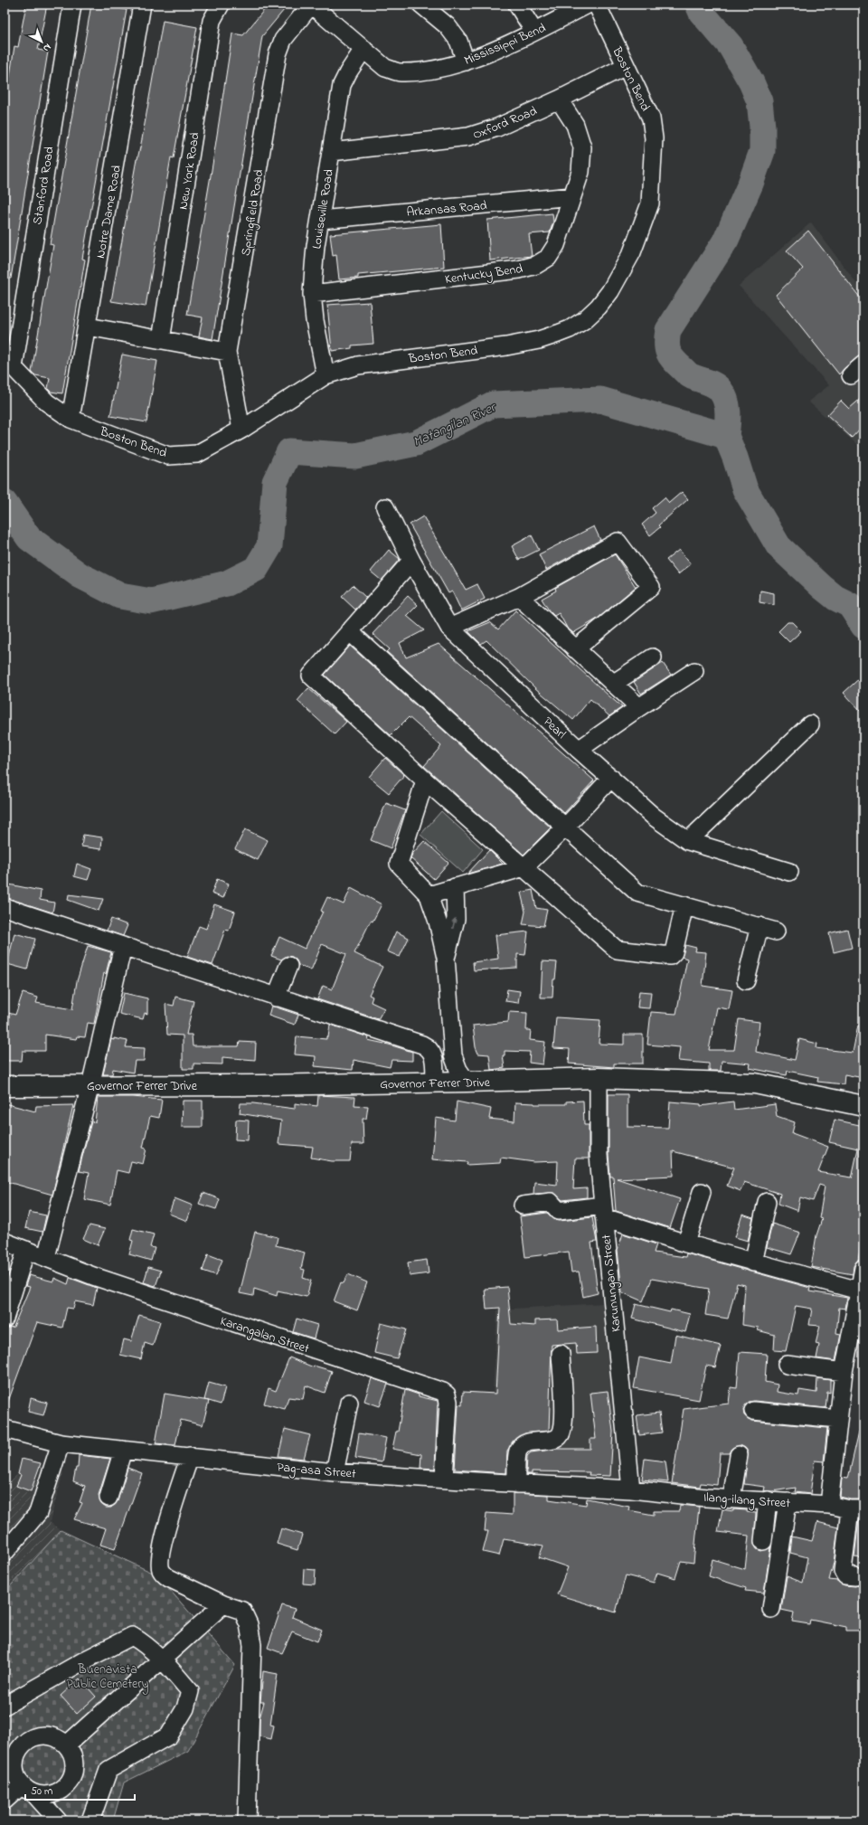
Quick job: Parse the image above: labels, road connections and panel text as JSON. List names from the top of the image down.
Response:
{
  "streets": {
    "main road": ["Governor Ferrer Drive"],
    "street": [
      "Mississippi Bend",
      "Boston Bend",
      "Oxford Road",
      "New York Road",
      "Stanford Road",
      "Arkansas Road",
      "Louiseville Road",
      "Notre Dame Road",
      "Springfield Road",
      "Kentucky Bend",
      "Pearl",
      "Karunungan Street",
      "Karangalan Street",
      "Pag-asa Street",
      "Ilang-ilang Street"
    ]
  },
  "crossings": [
    ["Mississippi Bend", "Louiseville Road"],
    ["Mississippi Bend", "Springfield Road"],
    ["Boston Bend", "Oxford Road"],
    ["Boston Bend", "Stanford Road"],
    ["Boston Bend", "Louiseville Road"],
    ["Boston Bend", "Notre Dame Road"],
    ["Boston Bend", "Springfield Road"],
    ["Oxford Road", "Louiseville Road"],
    ["Oxford Road", "Kentucky Bend"],
    ["Arkansas Road", "Louiseville Road"],
    ["Arkansas Road", "Kentucky Bend"],
    ["Louiseville Road", "Kentucky Bend"],
    ["Governor Ferrer Drive", "Karunungan Street"],
    ["Karunungan Street", "Pag-asa Street"],
    ["Karunungan Street", "Ilang-ilang Street"],
    ["Karangalan Street", "Pag-asa Street"],
    ["Pag-asa Street", "Ilang-ilang Street"]
  ],
  "water": ["Matangilan River"],
  "parks": ["Buenavista Public Cemetery"],
  "scale_bar": "50 m",
  "north": "bottom right"
}
